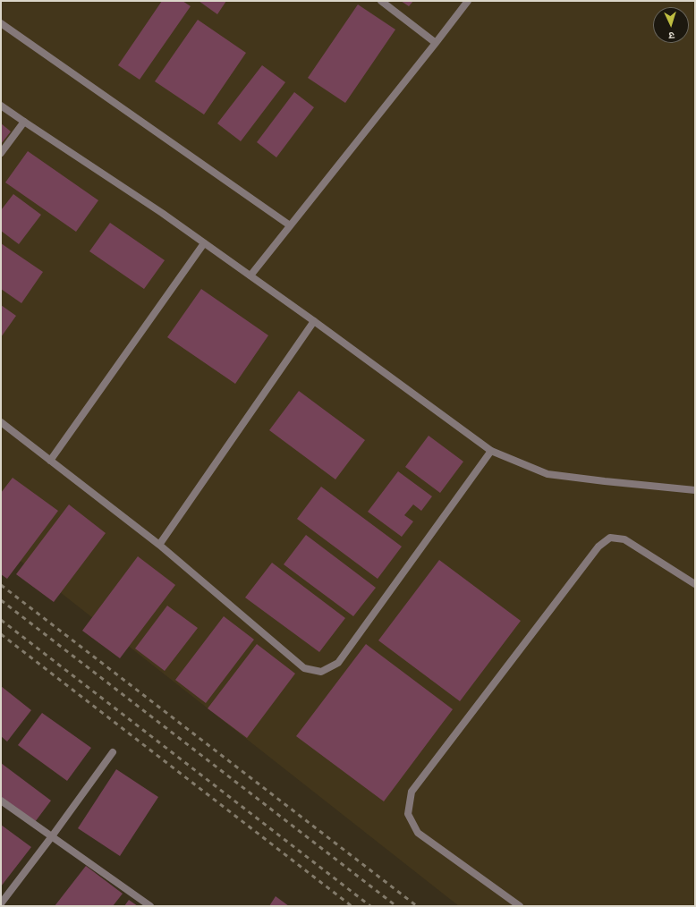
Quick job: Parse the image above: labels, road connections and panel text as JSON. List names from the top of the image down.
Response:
{
  "north": "bottom"
}
